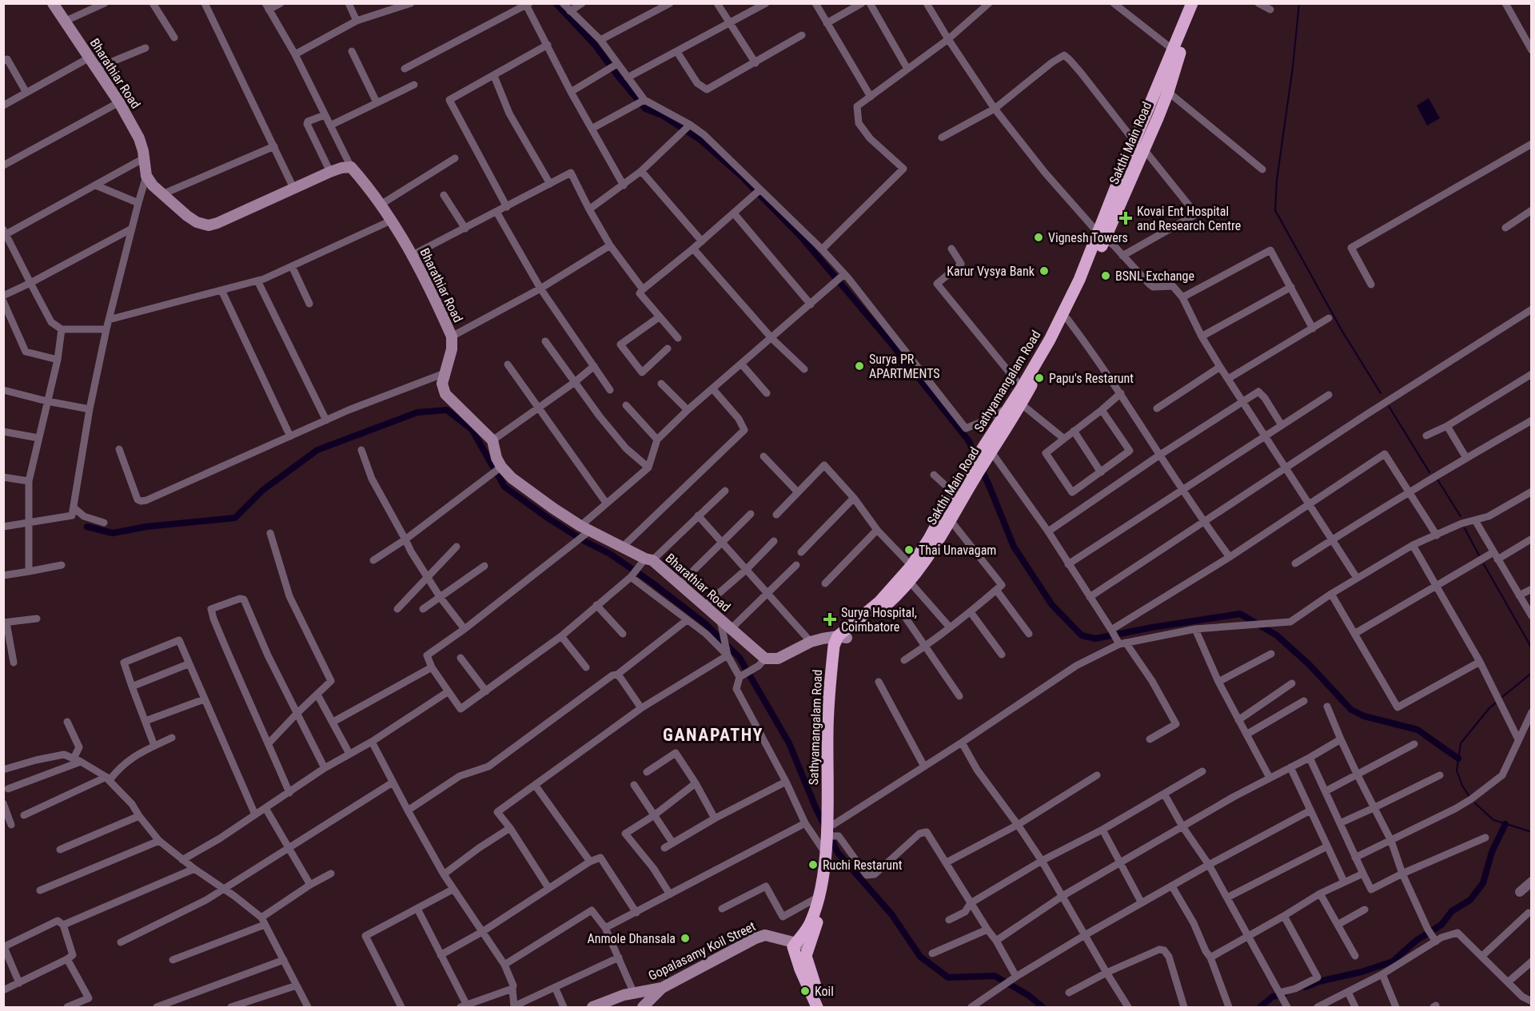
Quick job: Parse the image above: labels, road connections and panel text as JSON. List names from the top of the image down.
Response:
{
  "streets": {
    "highway": ["Sakthi Main Road", "Sathyamangalam Road"],
    "main road": ["Bharathiar Road", "Gopalasamy Koil Street"]
  },
  "crossings": [
    ["Sakthi Main Road", "Sathyamangalam Road"],
    ["Sathyamangalam Road", "Gopalasamy Koil Street"]
  ],
  "districts": ["GANAPATHY"],
  "places": {
    "health": ["Kovai Ent Hospital and Research Centre", "Surya Hospital, Coimbatore"],
    "other": [
      "Vignesh Towers",
      "Karur Vysya Bank",
      "BSNL Exchange",
      "Surya PR APARTMENTS",
      "Papu's Restarunt",
      "Thai Unavagam",
      "Ruchi Restarunt",
      "Anmole Dhansala",
      "Koil"
    ]
  }
}
